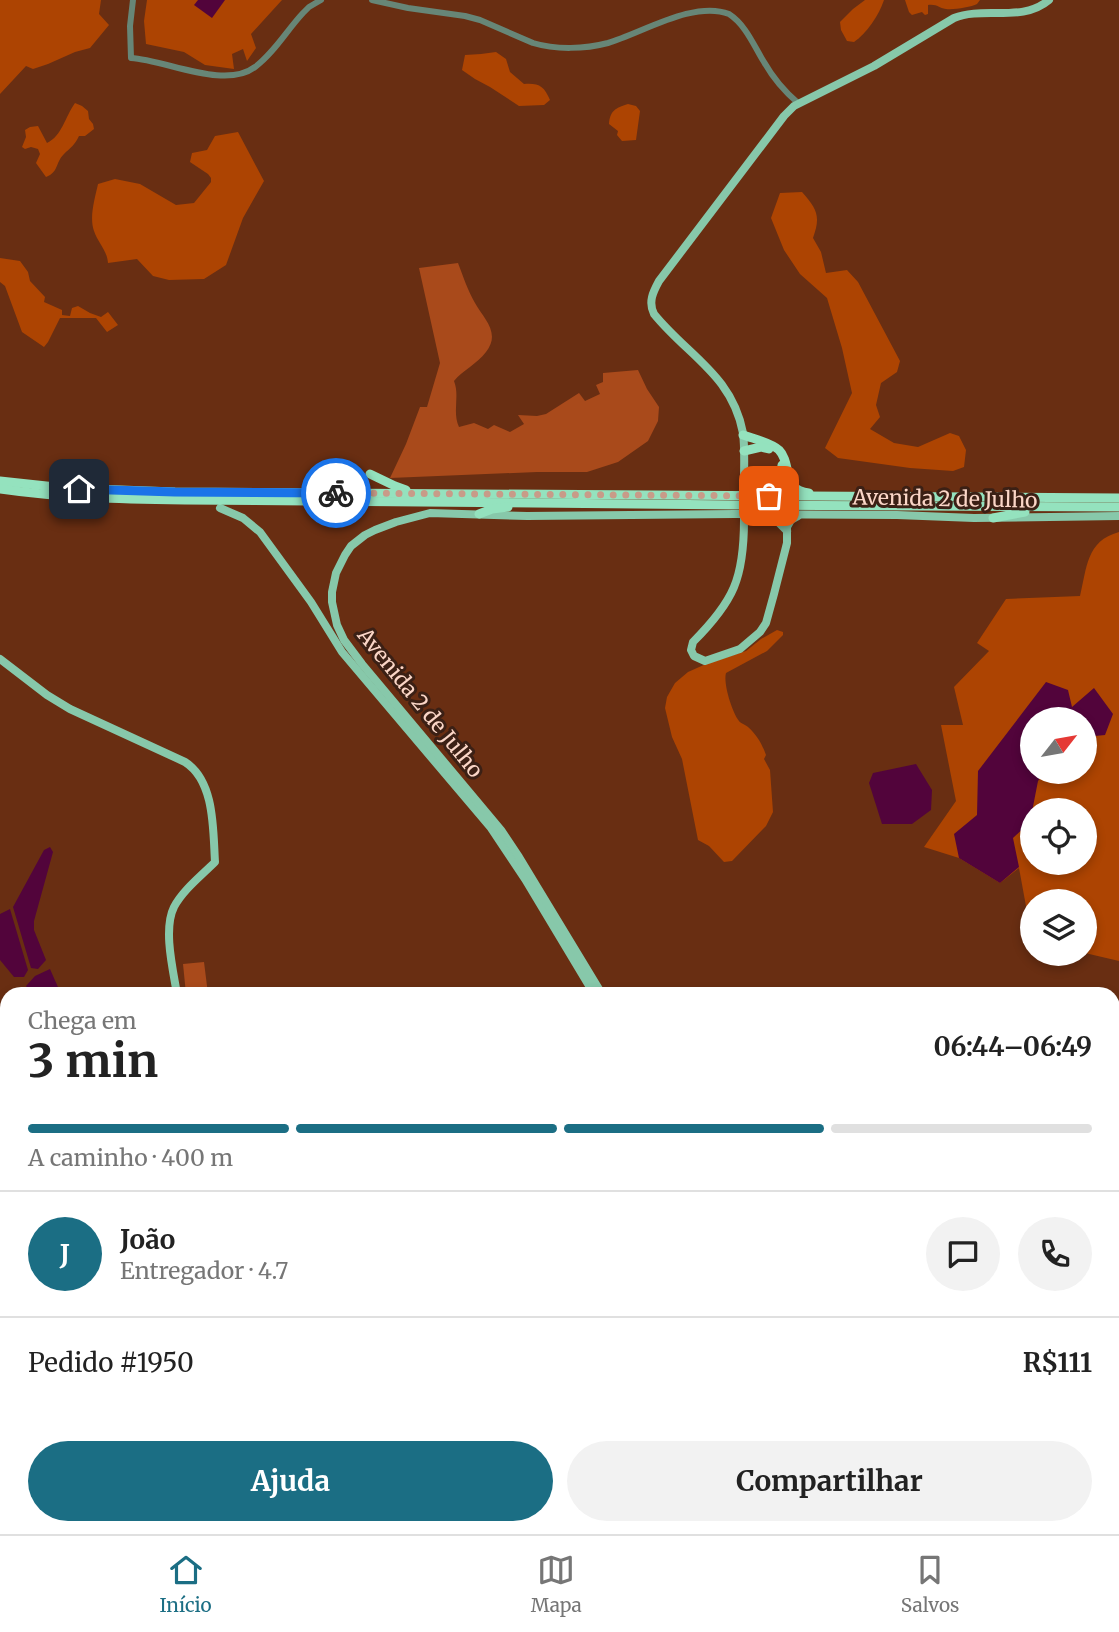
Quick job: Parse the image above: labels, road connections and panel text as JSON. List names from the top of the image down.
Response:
{
  "streets": {
    "main road": ["Avenida 2 de Julho"]
  },
  "north": "top right",
  "page": {
    "heading": ["3 min", "Chega em", "06:44–06:49"],
    "panel": [
      "João",
      "Entregador · 4.7",
      "Pedido #1950",
      "R$111"
    ],
    "bar": "A caminho · 400 m",
    "round": "J",
    "buttons": ["Ajuda", "Compartilhar"],
    "tabs": ["Início", "Mapa", "Salvos"]
  }
}
